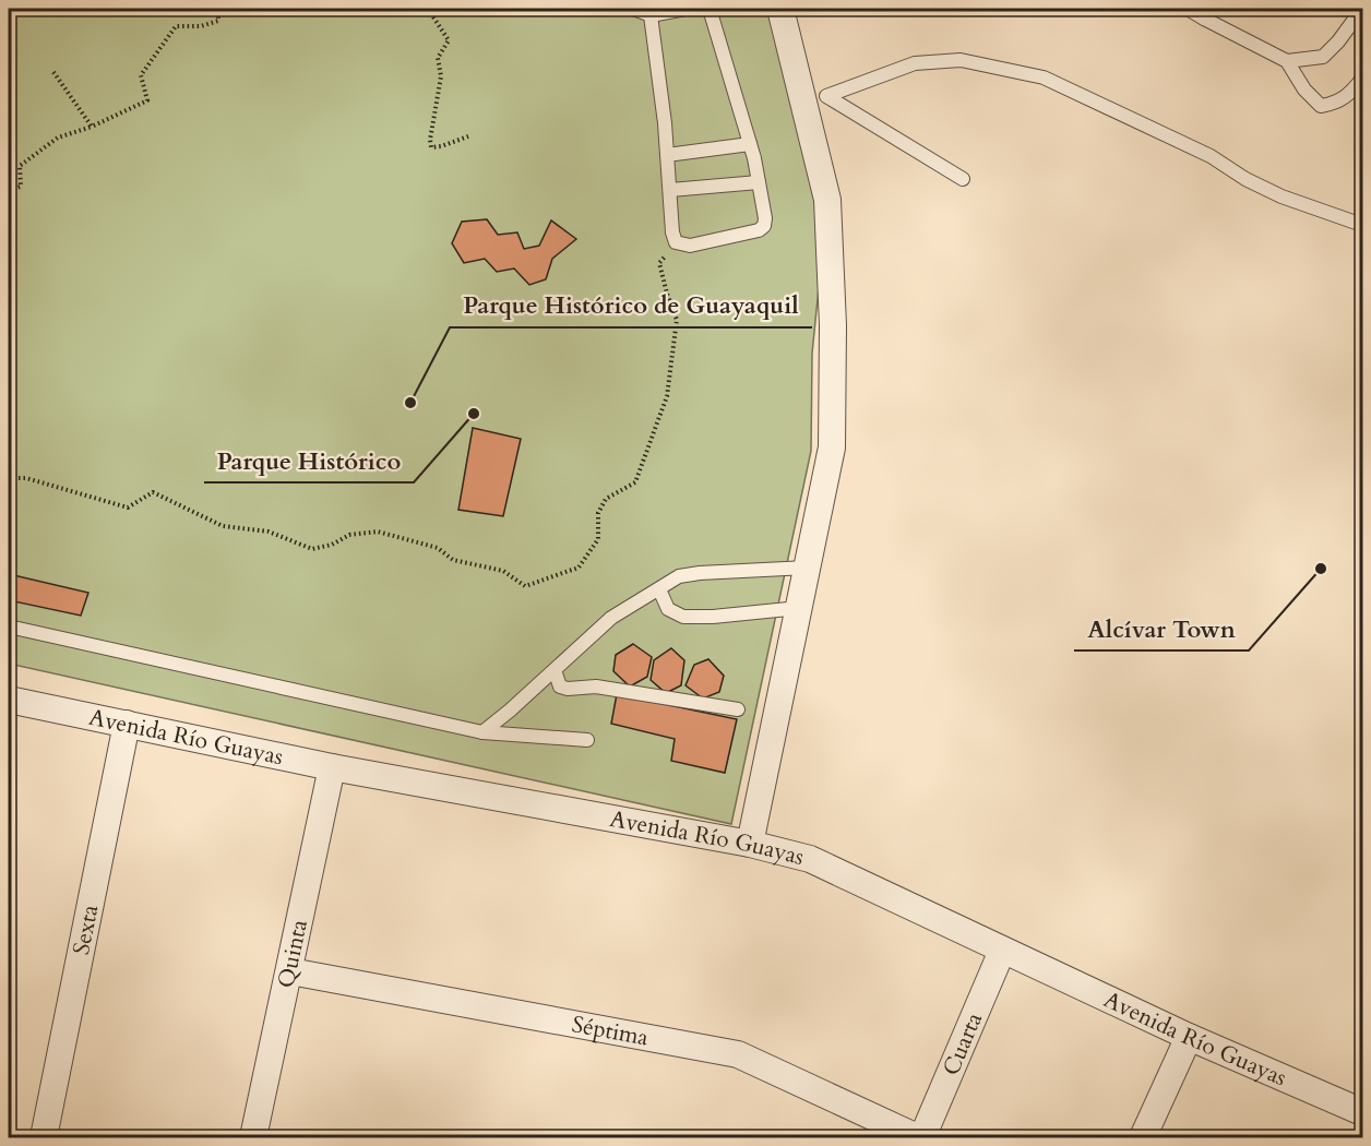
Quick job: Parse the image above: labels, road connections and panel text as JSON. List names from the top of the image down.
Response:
{
  "streets": {
    "street": [
      "Avenida Río Guayas",
      "Sexta",
      "Quinta",
      "Séptima",
      "Cuarta"
    ]
  },
  "crossings": [
    ["Avenida Río Guayas", "Sexta"],
    ["Avenida Río Guayas", "Quinta"],
    ["Avenida Río Guayas", "Cuarta"],
    ["Quinta", "Séptima"]
  ],
  "places": ["Parque Histórico de Guayaquil", "Parque Histórico", "Alcívar Town"]
}
